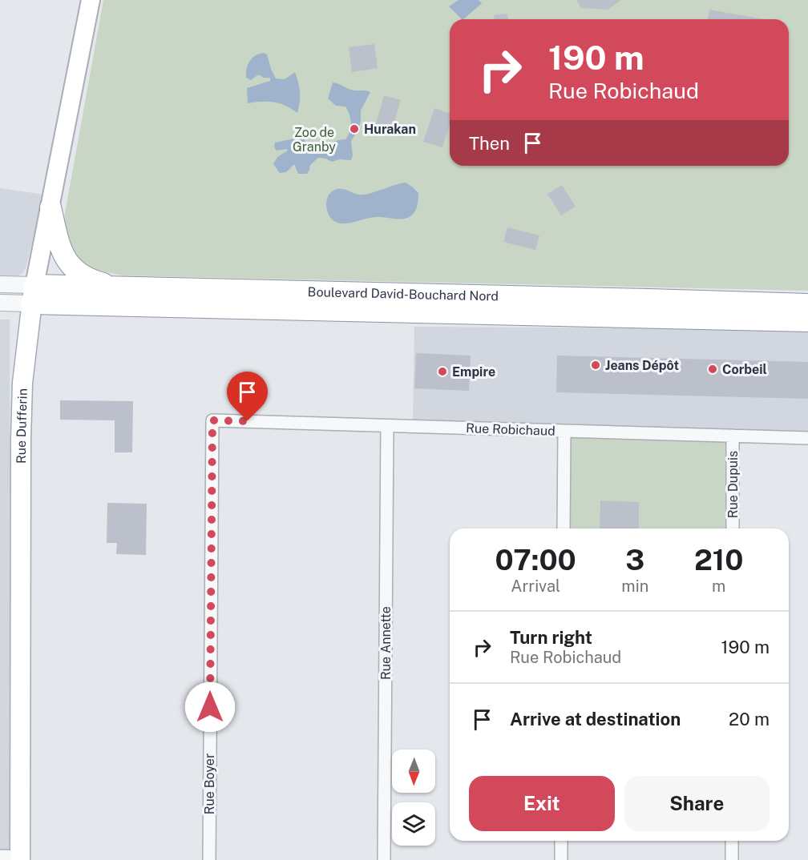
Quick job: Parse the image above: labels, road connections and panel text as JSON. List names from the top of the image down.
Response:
{
  "streets": {
    "highway": ["Boulevard David-Bouchard Nord"],
    "main road": ["Rue Dufferin"],
    "street": [
      "Rue Robichaud",
      "Rue Dupuis",
      "Rue Annette",
      "Rue Boyer"
    ]
  },
  "crossings": [
    ["Boulevard David-Bouchard Nord", "Rue Dufferin"],
    ["Rue Robichaud", "Rue Dupuis"],
    ["Rue Robichaud", "Rue Annette"],
    ["Rue Robichaud", "Rue Boyer"]
  ],
  "parks": ["Zoo de Granby"],
  "places": [
    "Hurakan",
    "Jeans Dépôt",
    "Corbeil",
    "Empire"
  ],
  "north": "bottom",
  "page": {
    "turn": ["190 m", "Rue Robichaud"],
    "then": "Then",
    "eta": [
      "07:00",
      "Arrival",
      "3",
      "min",
      "210",
      "m"
    ],
    "list": [
      {
        "name": "Turn right",
        "note": "Rue Robichaud",
        "value": "190 m"
      },
      {
        "name": "Arrive at destination",
        "value": "20 m"
      }
    ],
    "buttons": ["Exit", "Share"]
  }
}
